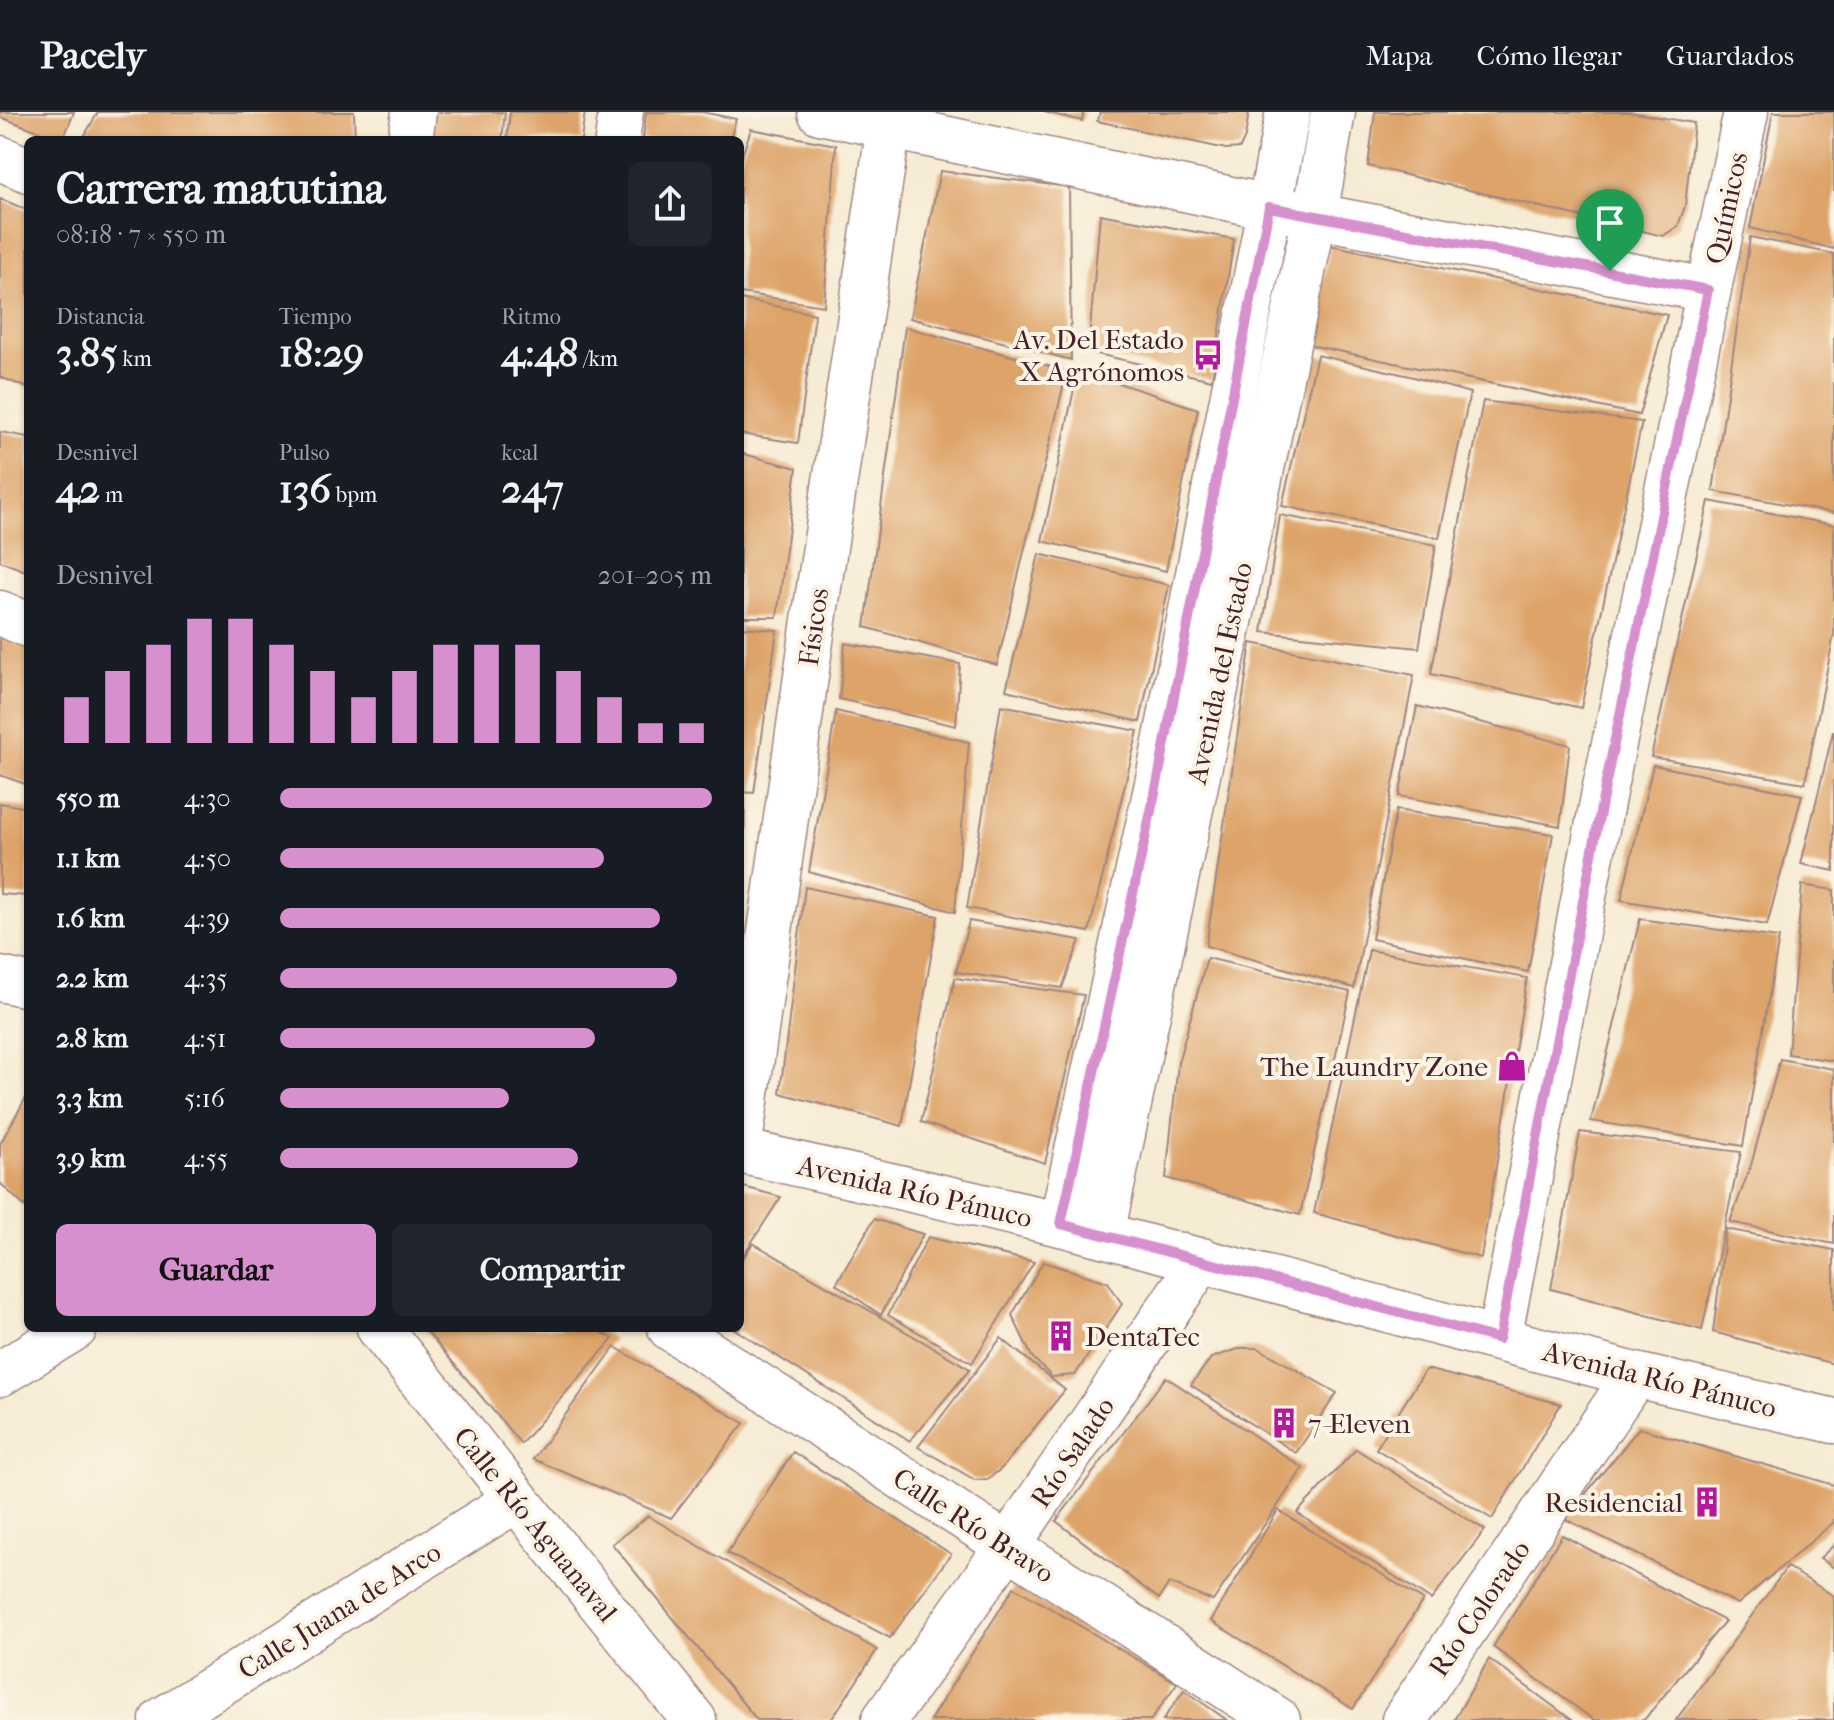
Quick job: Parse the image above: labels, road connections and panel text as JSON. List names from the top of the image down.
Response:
{
  "streets": {
    "street": [
      "Químicos",
      "Físicos",
      "Avenida del Estado",
      "Avenida Río Pánuco",
      "Río Salado",
      "Calle Río Aguanaval",
      "Calle Río Bravo",
      "Río Colorado",
      "Calle Juana de Arco"
    ]
  },
  "crossings": [
    ["Químicos", "Avenida Río Pánuco"],
    ["Avenida del Estado", "Avenida Río Pánuco"],
    ["Avenida Río Pánuco", "Río Salado"],
    ["Avenida Río Pánuco", "Río Colorado"],
    ["Río Salado", "Calle Río Bravo"],
    ["Calle Río Aguanaval", "Calle Juana de Arco"]
  ],
  "places": {
    "bus stop": ["Av. Del Estado X Agrónomos"],
    "shop": ["The Laundry Zone"],
    "building": ["DentaTec", "7-Eleven", "Residencial"]
  },
  "page": {
    "header": "Pacely",
    "nav": ["Mapa", "Cómo llegar", "Guardados"],
    "heading": ["Carrera matutina", "08:18 · 7 × 550 m"],
    "stats": [
      ["Distancia", "3.85 km"],
      ["Tiempo", "18:29"],
      ["Ritmo", "4:48 /km"],
      ["Desnivel", "42 m"],
      ["Pulso", "136 bpm"],
      ["kcal", "247"]
    ],
    "chart": ["Desnivel", "201–205 m"],
    "list": [
      {
        "name": "550 m",
        "note": "4:30"
      },
      {
        "name": "1.1 km",
        "note": "4:50"
      },
      {
        "name": "1.6 km",
        "note": "4:39"
      },
      {
        "name": "2.2 km",
        "note": "4:35"
      },
      {
        "name": "2.8 km",
        "note": "4:51"
      },
      {
        "name": "3.3 km",
        "note": "5:16"
      },
      {
        "name": "3.9 km",
        "note": "4:55"
      }
    ],
    "buttons": ["Guardar", "Compartir"]
  }
}
